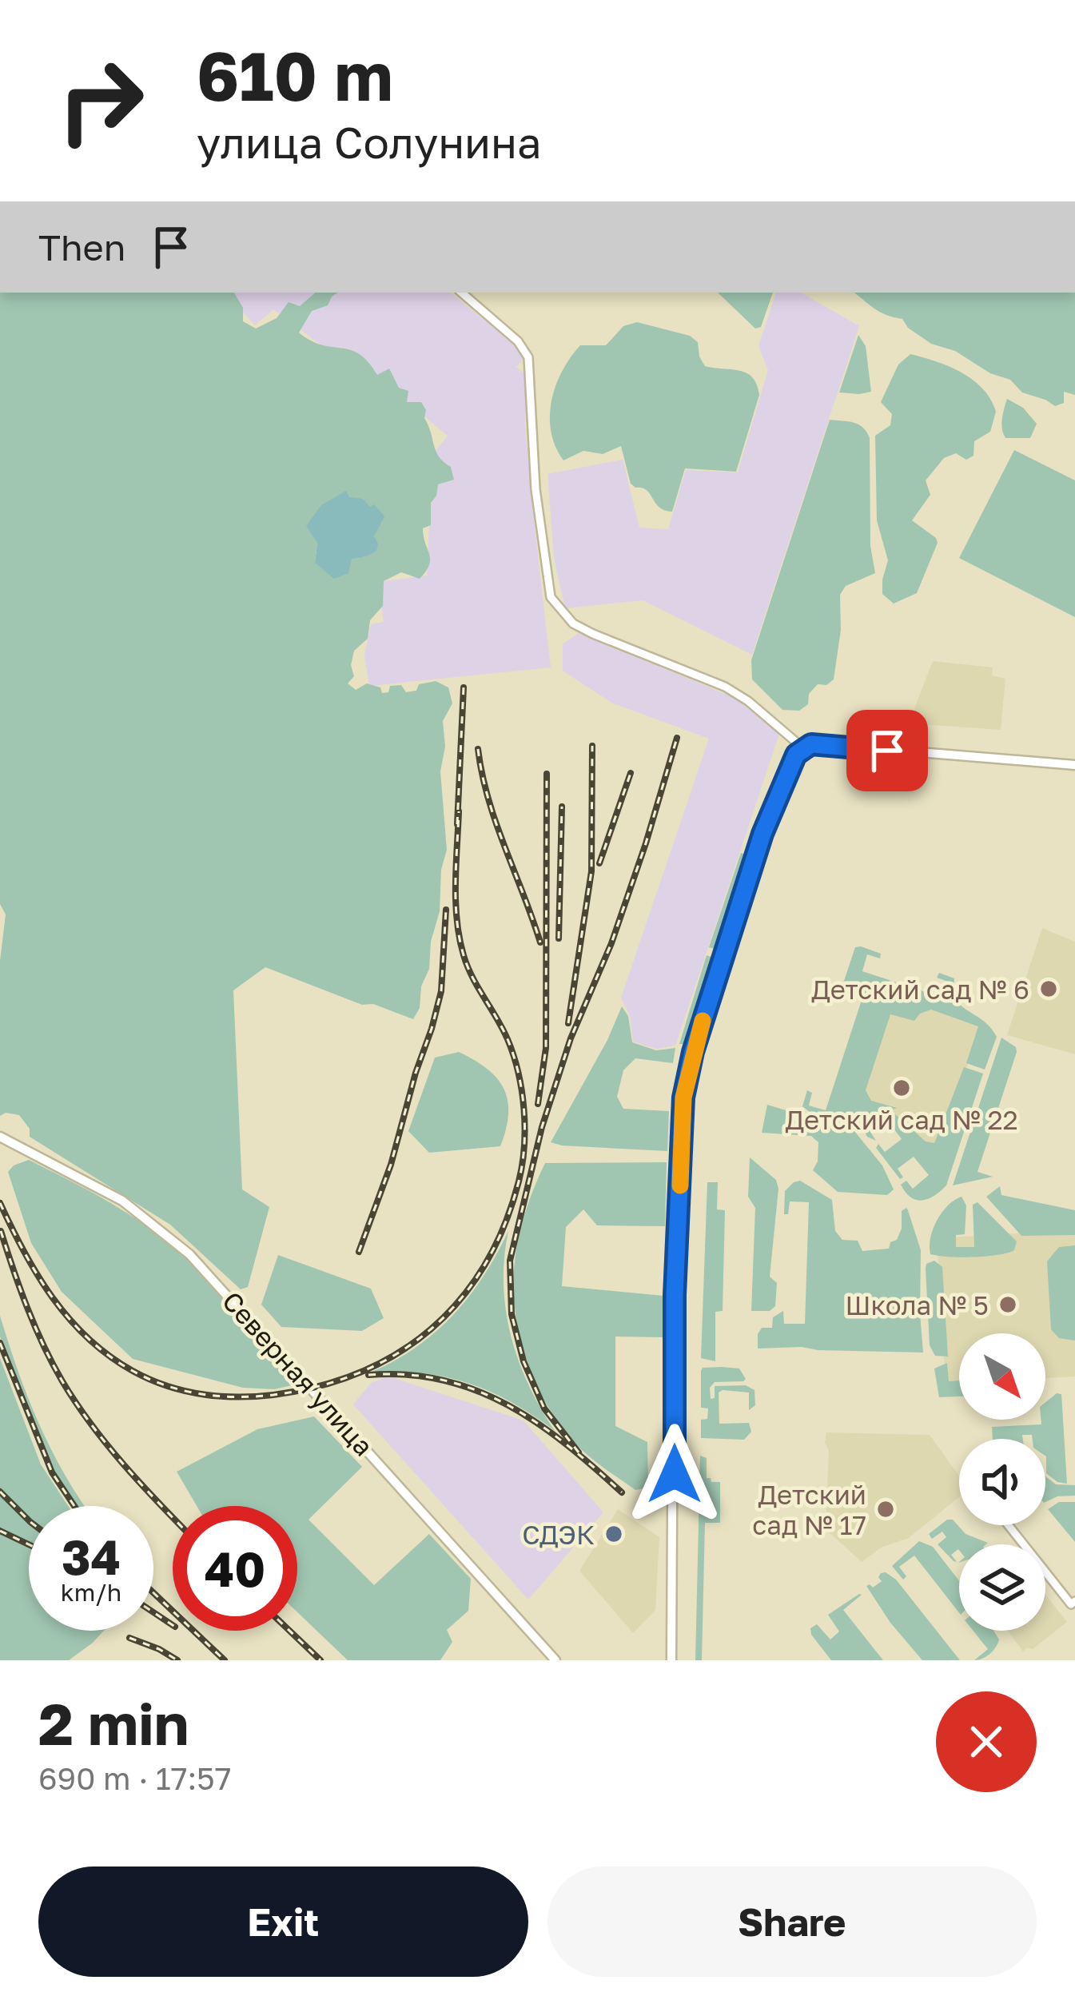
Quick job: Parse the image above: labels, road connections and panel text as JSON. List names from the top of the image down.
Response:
{
  "streets": {
    "street": ["Северная улица"]
  },
  "places": [
    "Детский сад № 6",
    "Детский сад № 22",
    "Школа № 5",
    "Детский сад № 17",
    "СДЭК"
  ],
  "north": "bottom right",
  "page": {
    "turn": ["610 m", "улица Солунина"],
    "then": "Then",
    "speed": "34 km/h",
    "limit": "40",
    "heading": ["2 min", "690 m · 17:57"],
    "buttons": ["Exit", "Share"]
  }
}
